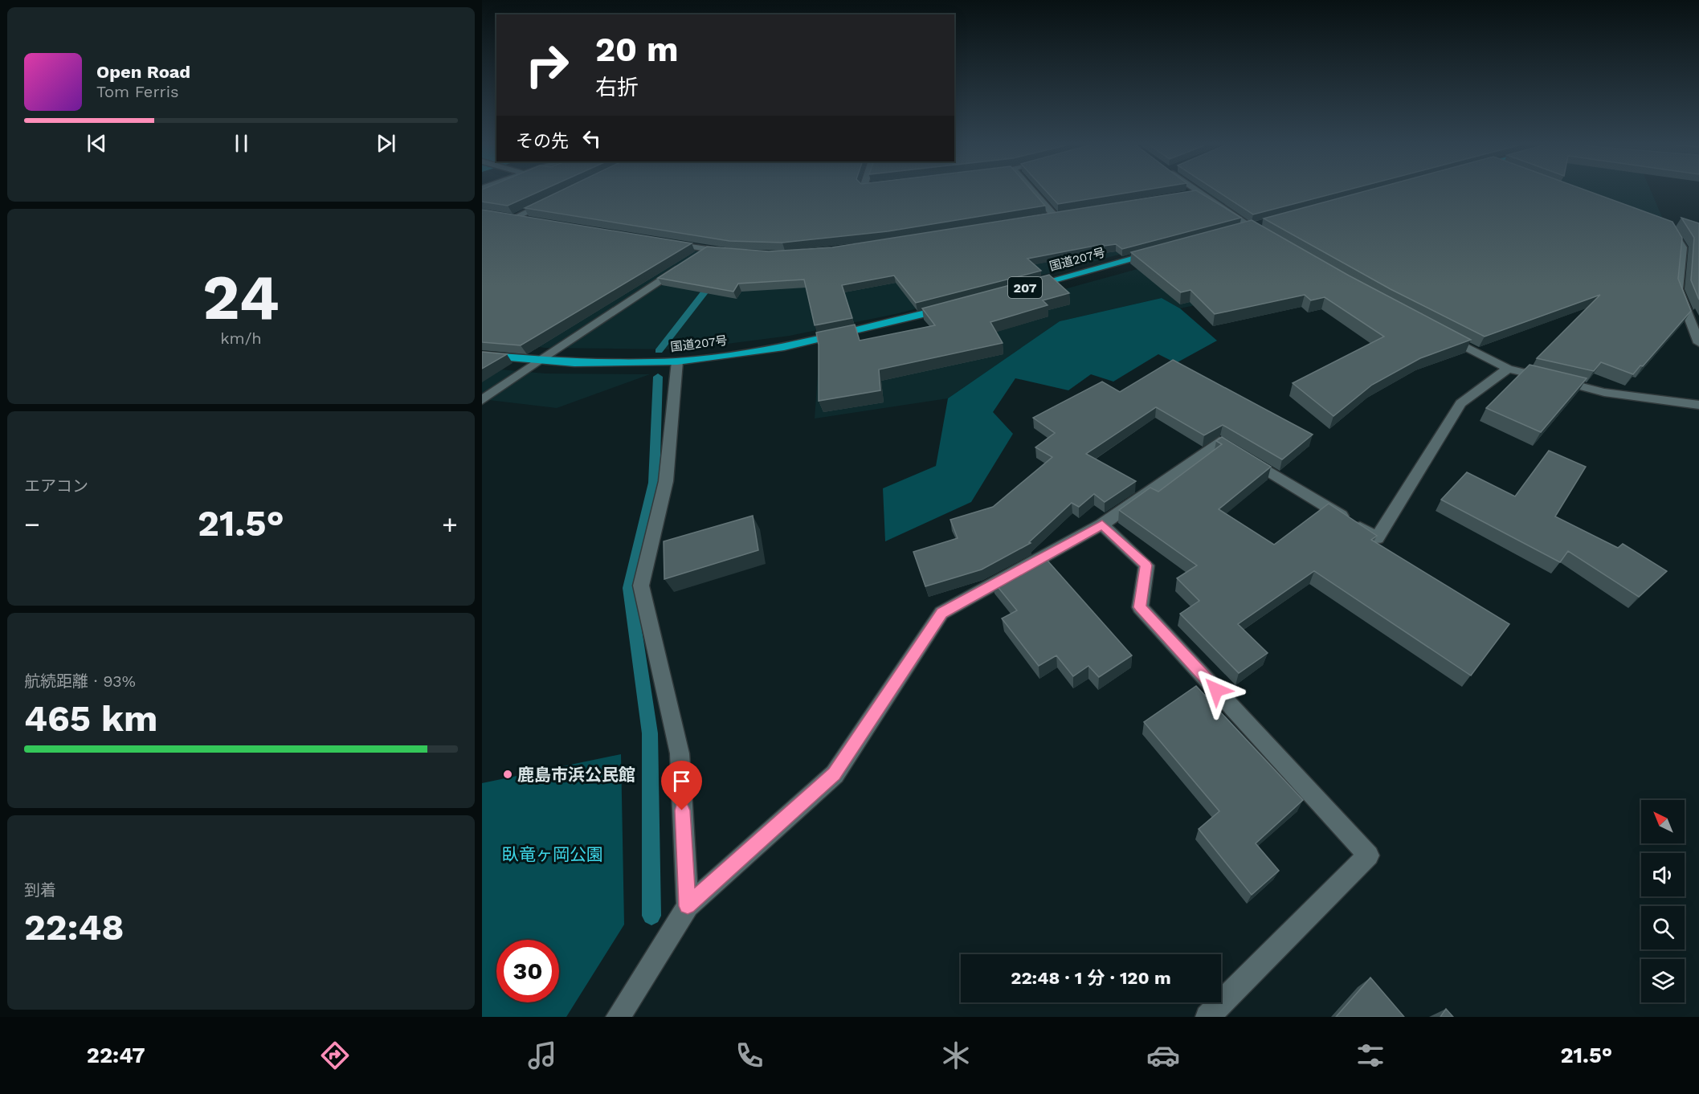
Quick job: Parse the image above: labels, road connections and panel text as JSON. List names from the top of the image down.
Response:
{
  "streets": {
    "highway": ["国道207号", "207"]
  },
  "parks": ["臥竜ヶ岡公園"],
  "places": ["鹿島市浜公民館"],
  "north": "top left",
  "page": {
    "turn": ["20 m", "右折"],
    "song": ["Open Road", "Tom Ferris"],
    "then": "その先",
    "tile": [
      ["24", "km/h"],
      "エアコン",
      ["航続距離 · 93%", "465 km"],
      ["到着", "22:48"]
    ],
    "heat": ["−", "21.5°", "+"],
    "limit": "30",
    "trip": "22:48 · 1 分 · 120 m",
    "tabs": ["22:47", "21.5°"]
  }
}
